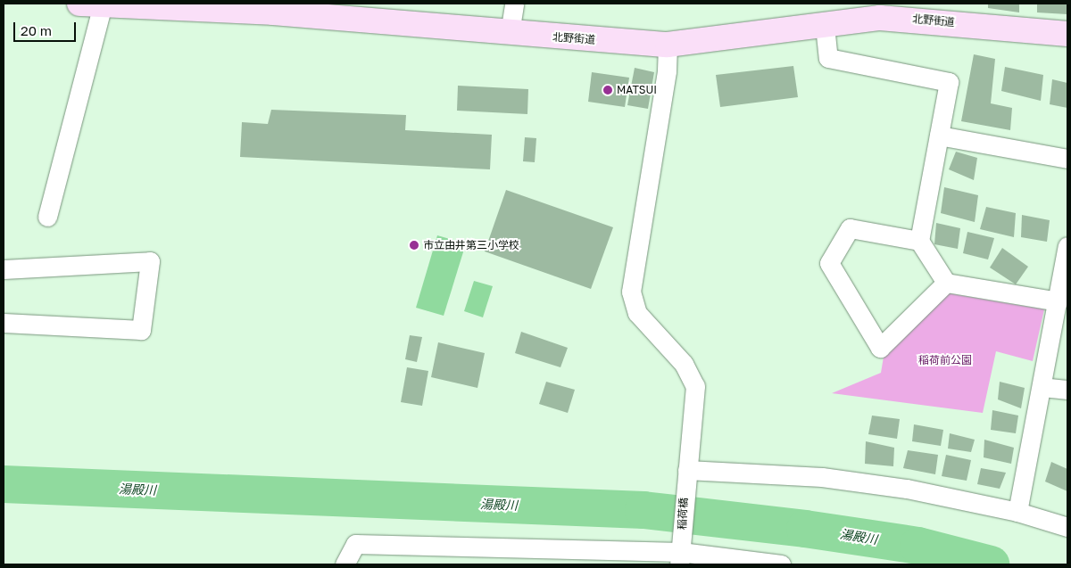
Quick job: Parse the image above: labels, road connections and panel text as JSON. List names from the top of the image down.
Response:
{
  "streets": {
    "main road": ["北野街道"],
    "street": ["稲荷橋"]
  },
  "crossings": [
    ["北野街道", "稲荷橋"]
  ],
  "water": ["湯殿川"],
  "parks": ["稲荷前公園"],
  "places": ["MATSUI", "市立由井第三小学校"],
  "scale_bar": "20 m"
}
